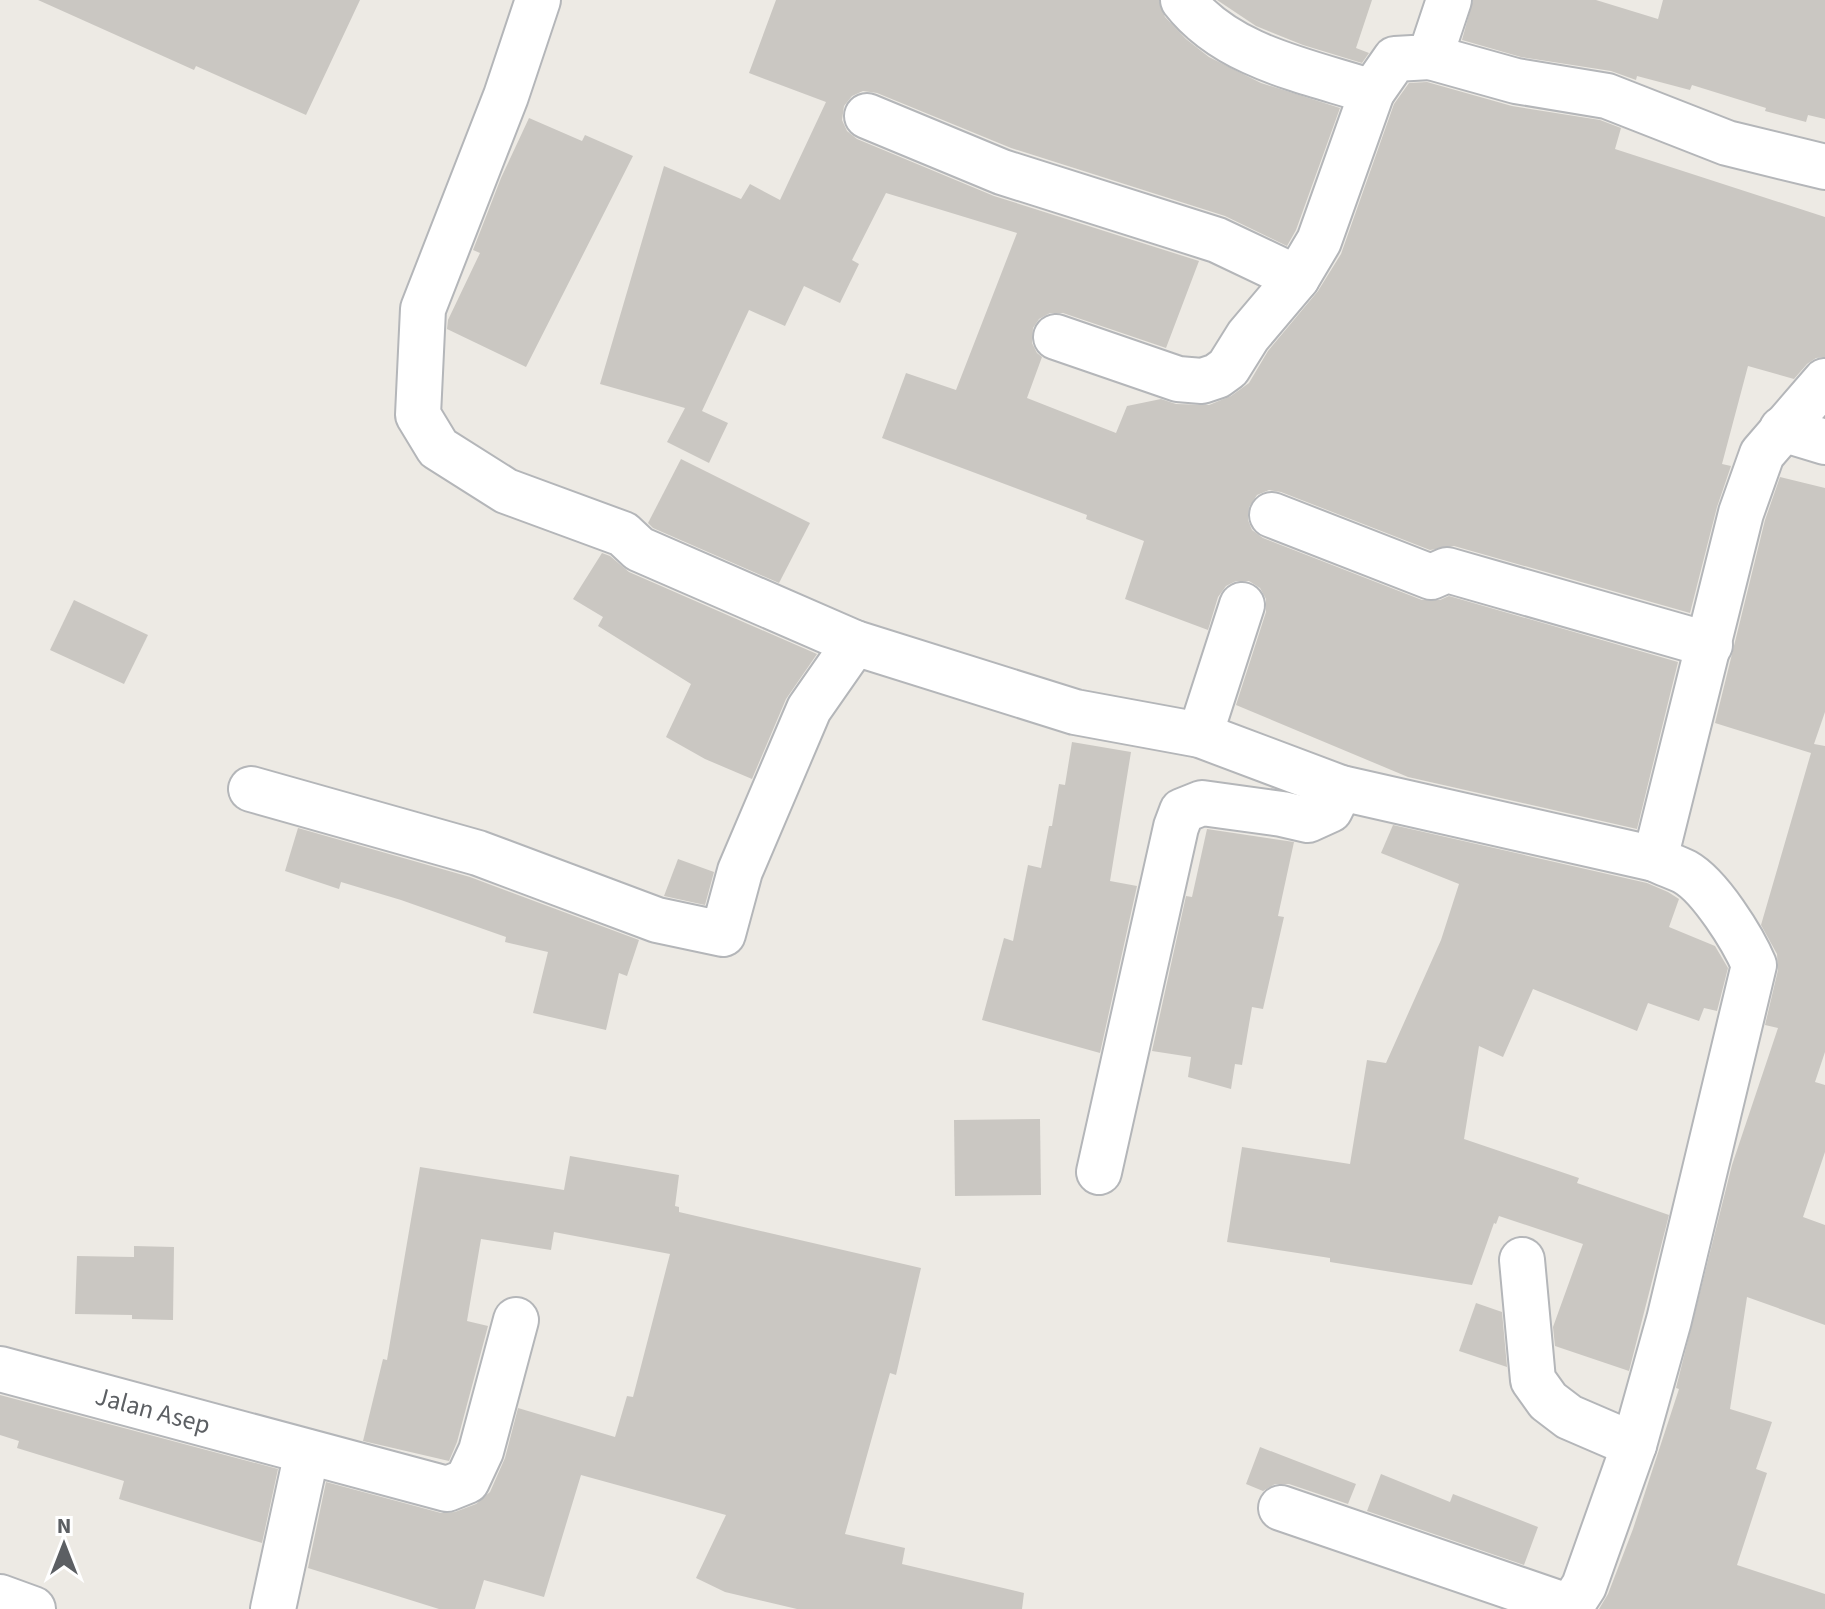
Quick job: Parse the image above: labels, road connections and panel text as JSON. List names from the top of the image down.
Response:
{
  "streets": {
    "street": ["Jalan Asep"]
  },
  "north": "top"
}
